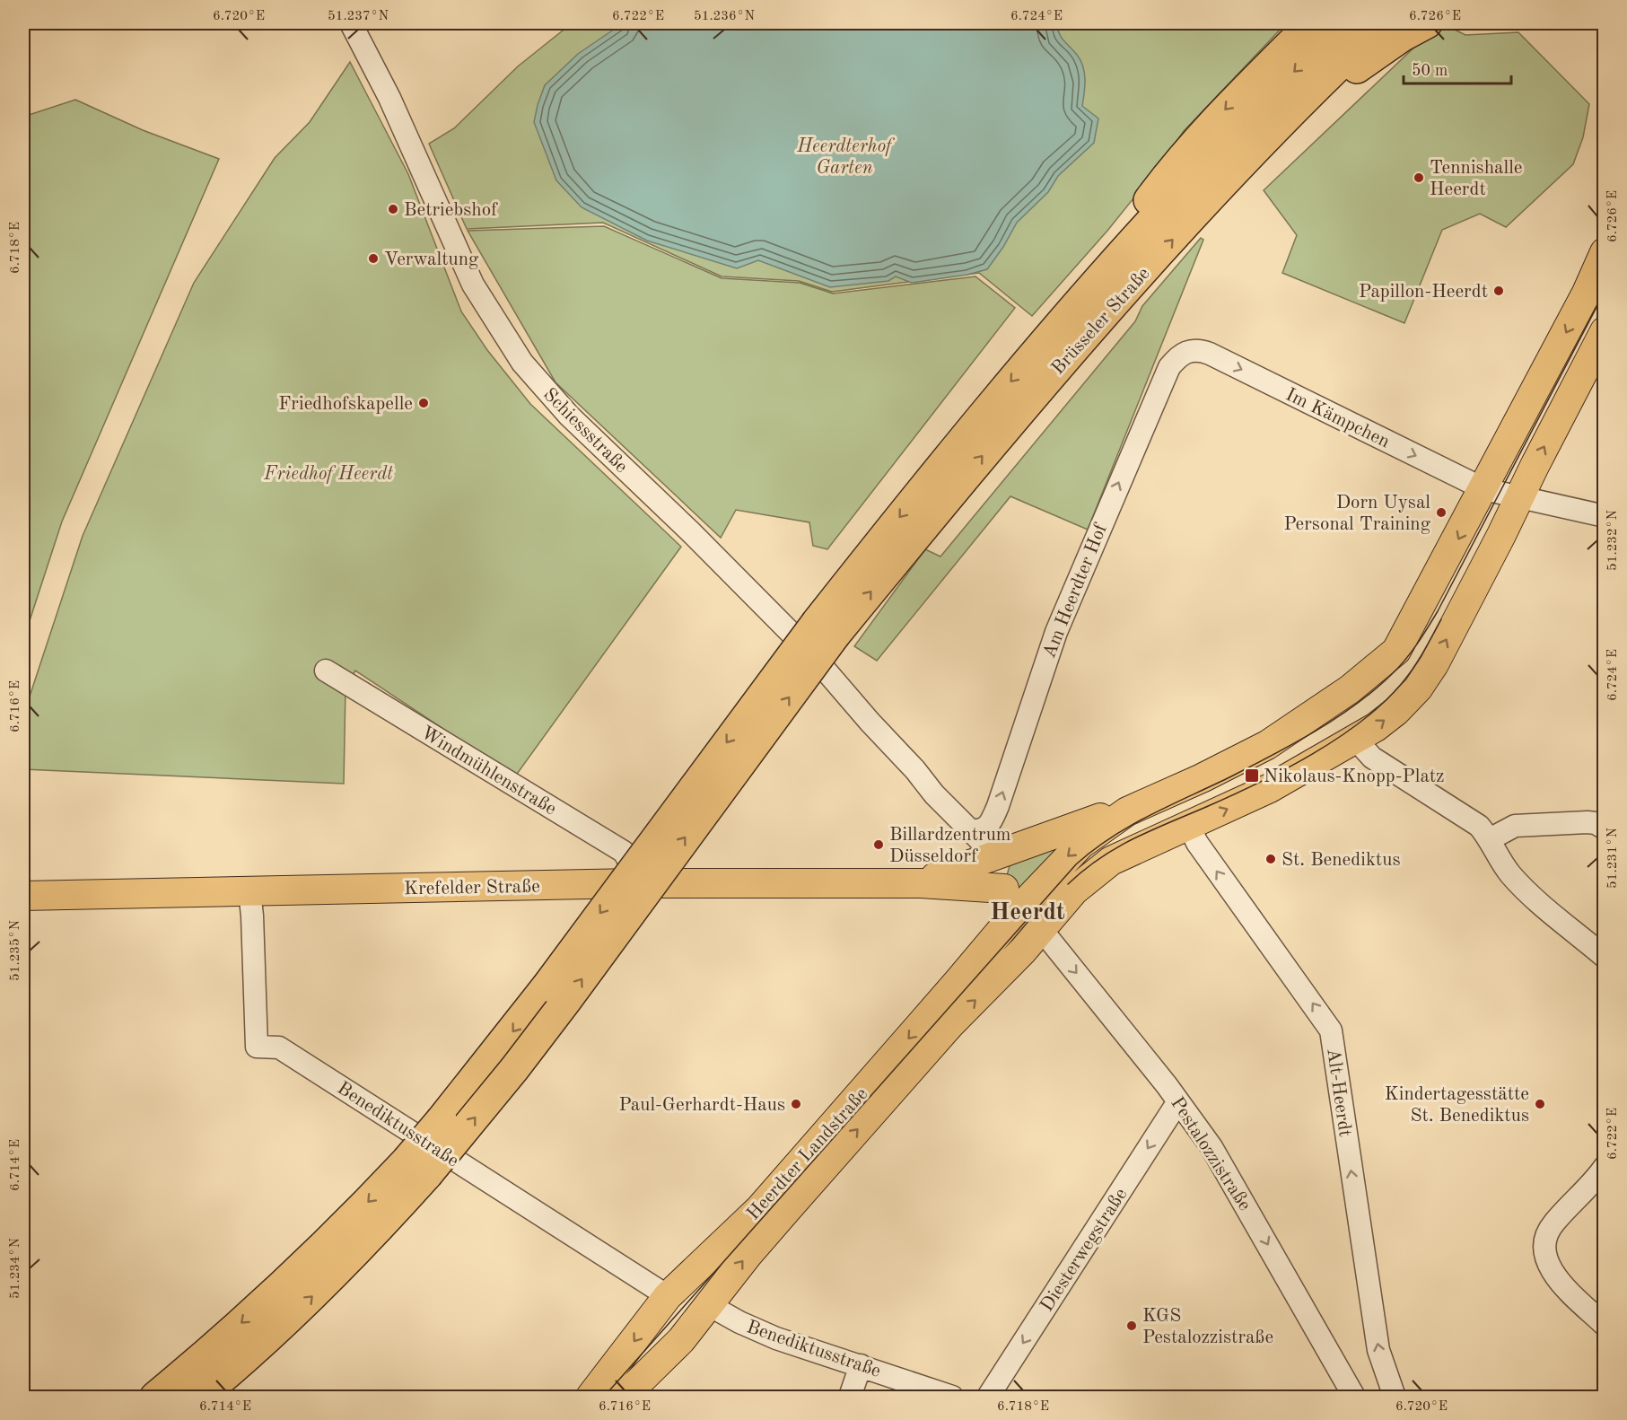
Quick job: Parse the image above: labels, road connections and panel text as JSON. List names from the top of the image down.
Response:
{
  "streets": {
    "highway": ["Brüsseler Straße"],
    "main road": ["Krefelder Straße", "Heerdter Landstraße"],
    "street": [
      "Im Kämpchen",
      "Schiessstraße",
      "Am Heerdter Hof",
      "Windmühlenstraße",
      "Alt-Heerdt",
      "Benediktusstraße",
      "Pestalozzistraße",
      "Diesterwegstraße"
    ]
  },
  "crossings": [
    ["Im Kämpchen", "Am Heerdter Hof"],
    ["Schiessstraße", "Am Heerdter Hof"],
    ["Schiessstraße", "Krefelder Straße"],
    ["Schiessstraße", "Heerdter Landstraße"],
    ["Am Heerdter Hof", "Krefelder Straße"],
    ["Am Heerdter Hof", "Heerdter Landstraße"],
    ["Windmühlenstraße", "Krefelder Straße"],
    ["Krefelder Straße", "Benediktusstraße"],
    ["Krefelder Straße", "Heerdter Landstraße"],
    ["Benediktusstraße", "Heerdter Landstraße"],
    ["Heerdter Landstraße", "Pestalozzistraße"],
    ["Pestalozzistraße", "Diesterwegstraße"]
  ],
  "one_way": [
    "Im Kämpchen",
    "Am Heerdter Hof",
    "Alt-Heerdt",
    "Pestalozzistraße",
    "Diesterwegstraße"
  ],
  "districts": ["Heerdt"],
  "parks": ["Heerdterhof Garten", "Friedhof Heerdt"],
  "places": {
    "other": [
      "Tennishalle Heerdt",
      "Betriebshof",
      "Verwaltung",
      "Papillon-Heerdt",
      "Friedhofskapelle",
      "Dorn Uysal Personal Training",
      "Billardzentrum Düsseldorf",
      "St. Benediktus",
      "Paul-Gerhardt-Haus",
      "Kindertagesstätte St. Benediktus",
      "KGS Pestalozzistraße"
    ],
    "transit": ["Nikolaus-Knopp-Platz"]
  },
  "scale_bar": "50 m",
  "coordinates": [
    "6.720°E",
    "51.237°N",
    "6.722°E",
    "51.236°N",
    "6.724°E",
    "6.726°E",
    "6.718°E",
    "51.232°N",
    "6.716°E",
    "51.231°N",
    "51.235°N",
    "6.714°E",
    "51.234°N"
  ]
}
